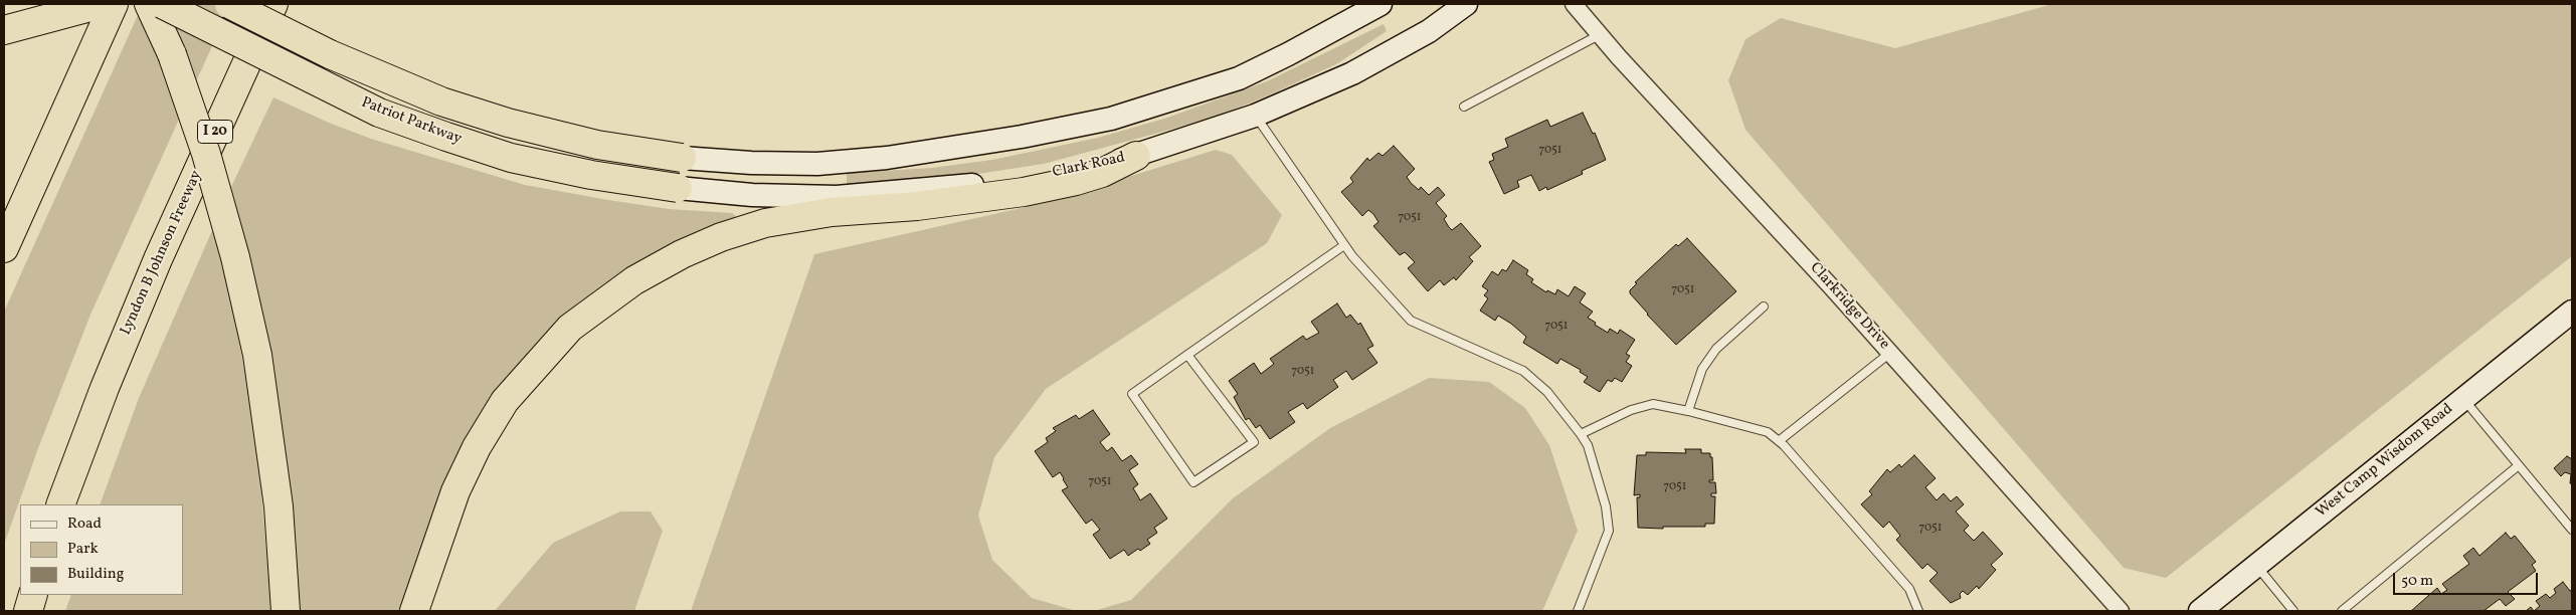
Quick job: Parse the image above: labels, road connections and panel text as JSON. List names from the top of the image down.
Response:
{
  "streets": {
    "highway": ["Patriot Parkway", "I 20", "Lyndon B Johnson Freeway"],
    "main road": ["Clark Road", "West Camp Wisdom Road"],
    "street": ["Clarkridge Drive"]
  },
  "crossings": [
    ["Patriot Parkway", "Clark Road"]
  ],
  "house_numbers": [
    "7051",
    "7051",
    "7051",
    "7051",
    "7051",
    "7051",
    "7051",
    "7051"
  ],
  "legend": ["Road", "Park", "Building"],
  "scale_bar": "50 m"
}
